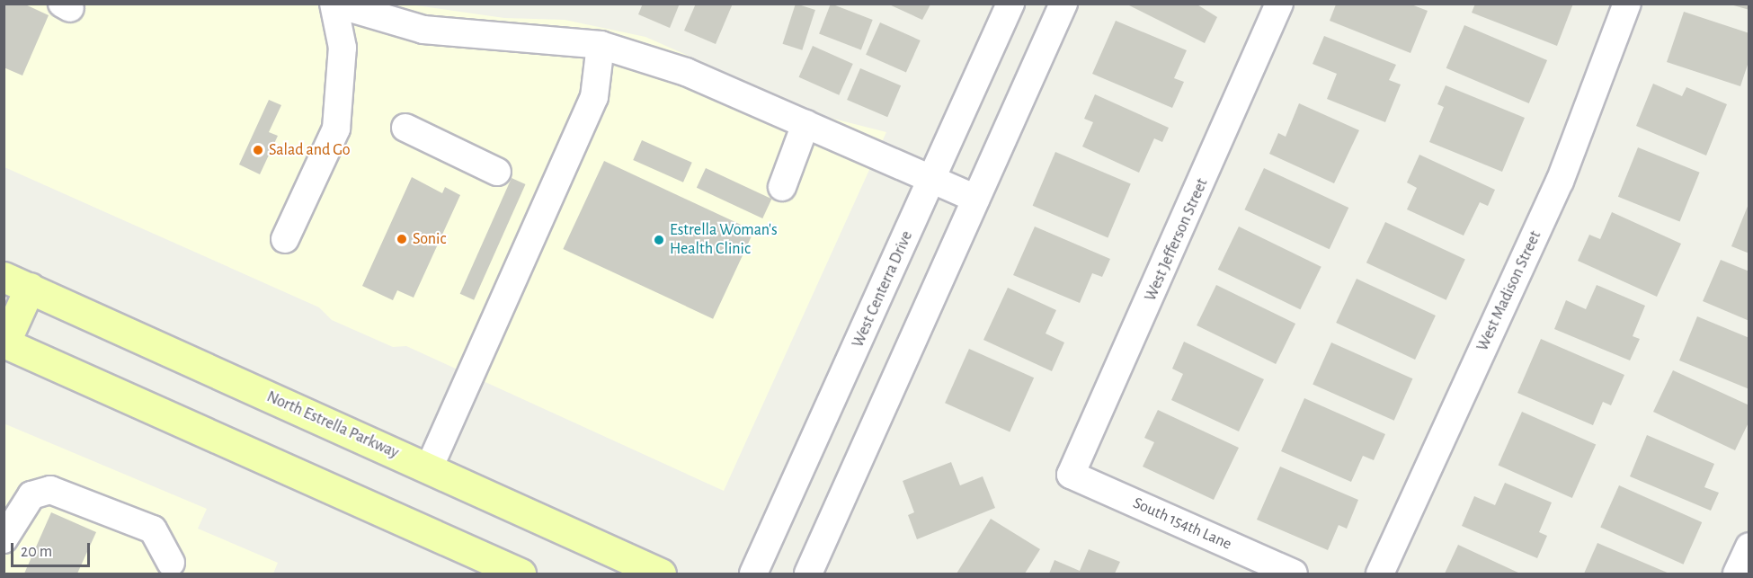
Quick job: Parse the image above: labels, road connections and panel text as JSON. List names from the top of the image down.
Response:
{
  "streets": {
    "main road": ["North Estrella Parkway"],
    "street": [
      "West Jefferson Street",
      "West Centerra Drive",
      "West Madison Street",
      "South 154th Lane"
    ]
  },
  "crossings": [
    ["West Jefferson Street", "South 154th Lane"]
  ],
  "places": ["Salad and Go", "Sonic", "Estrella Woman's Health Clinic"],
  "scale_bar": "20 m"
}
